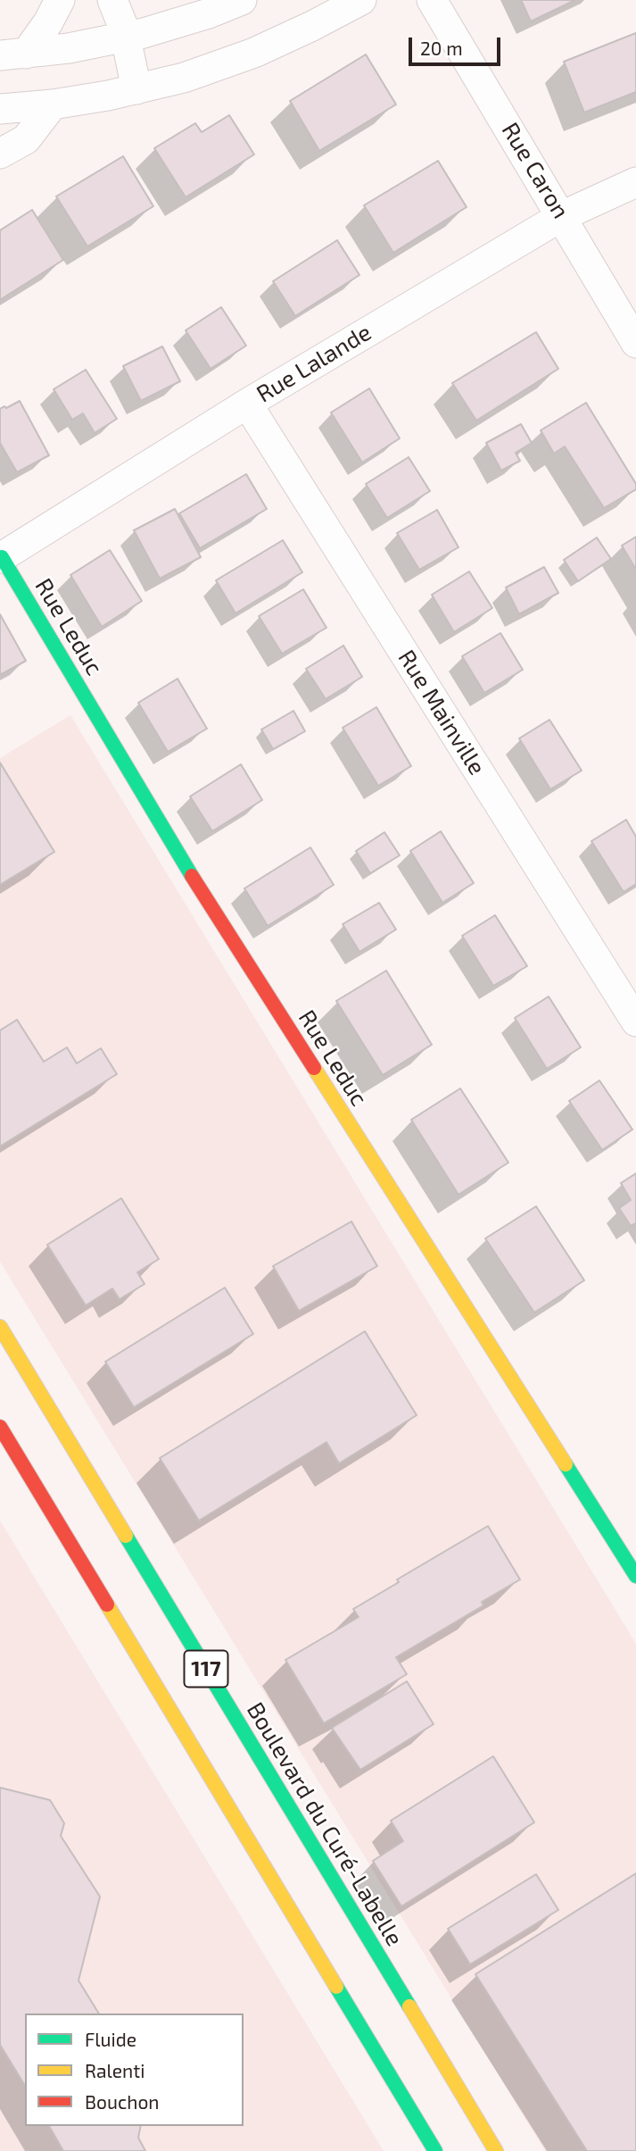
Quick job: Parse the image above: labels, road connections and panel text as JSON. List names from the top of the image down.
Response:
{
  "streets": {
    "main road": ["Rue Leduc", "117", "Boulevard du Curé-Labelle"],
    "street": ["Rue Caron", "Rue Lalande", "Rue Mainville"]
  },
  "crossings": [
    ["Rue Caron", "Rue Lalande"],
    ["Rue Lalande", "Rue Leduc"],
    ["Rue Lalande", "Rue Mainville"]
  ],
  "legend": ["Fluide", "Ralenti", "Bouchon"],
  "scale_bar": "20 m"
}
